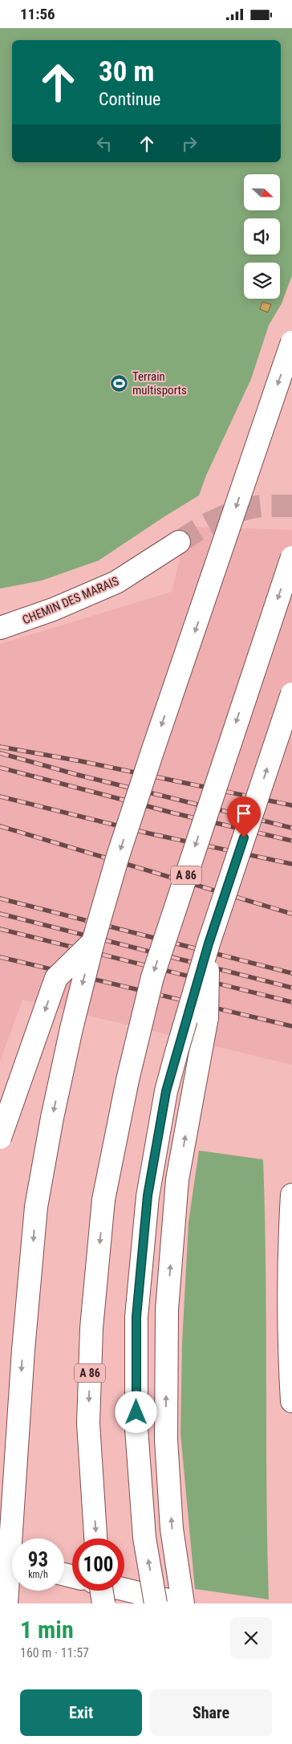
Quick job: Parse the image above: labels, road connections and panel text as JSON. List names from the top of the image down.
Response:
{
  "streets": {
    "main road": ["CHEMIN DES MARAIS", "A 86"]
  },
  "places": {
    "sports": ["Terrain multisports"]
  },
  "north": "right",
  "page": {
    "status": "11:56",
    "turn": ["30 m", "Continue"],
    "speed": "93 km/h",
    "limit": "100",
    "heading": ["1 min", "160 m · 11:57"],
    "buttons": ["Exit", "Share"]
  }
}
